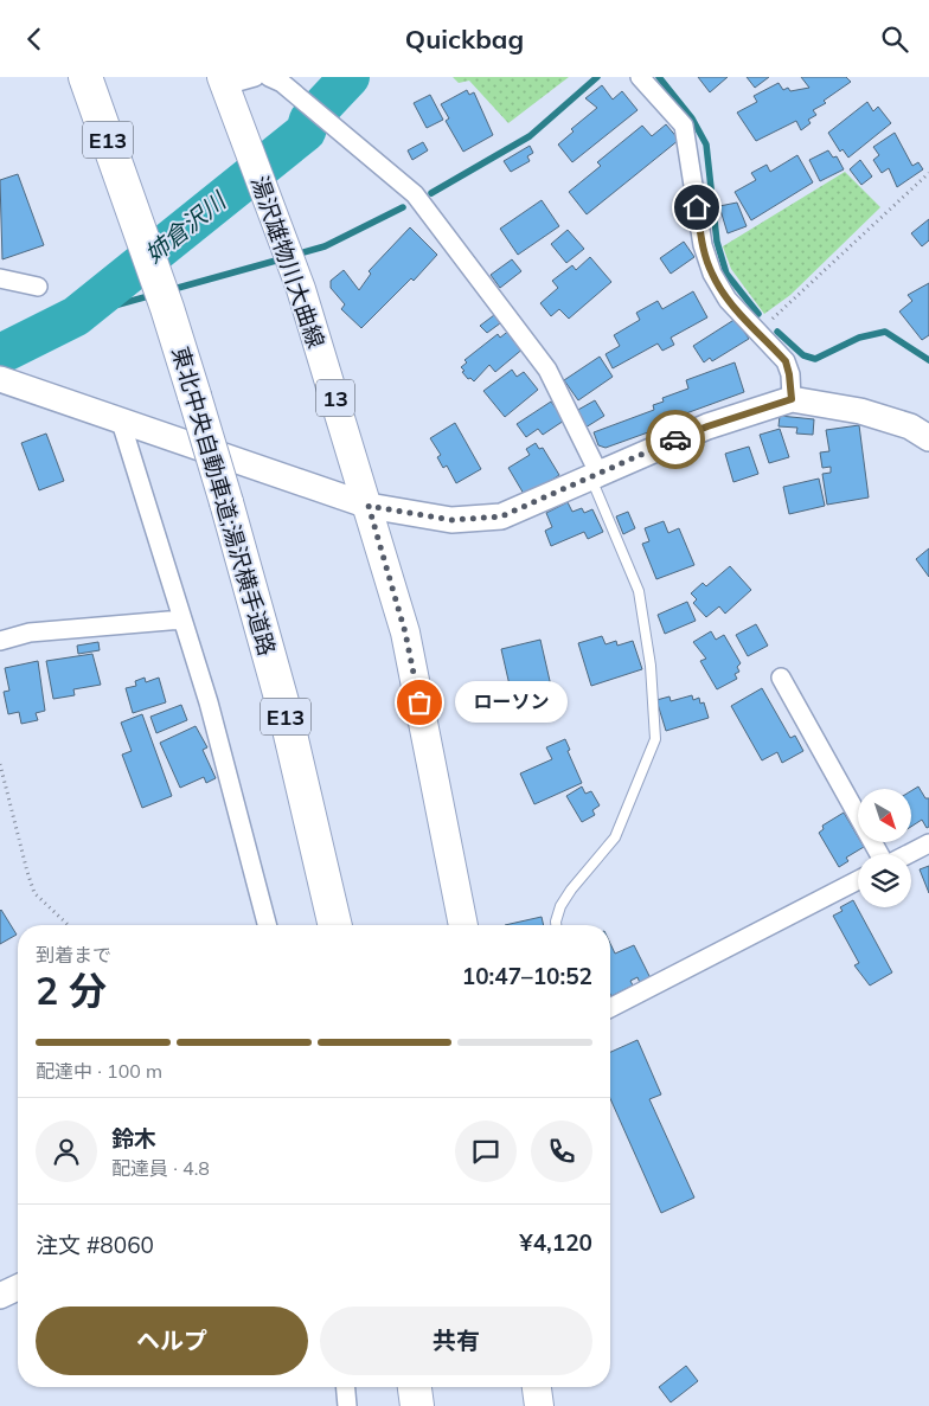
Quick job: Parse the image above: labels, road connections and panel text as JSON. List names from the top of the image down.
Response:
{
  "streets": {
    "highway": ["E13", "東北中央自動車道;湯沢横手道路"],
    "main road": ["湯沢雄物川大曲線", "13"]
  },
  "water": ["姉倉沢川"],
  "places": ["ローソン"],
  "north": "bottom right",
  "page": {
    "header": "Quickbag",
    "bubble": "ローソン",
    "heading": ["2 分", "到着まで", "10:47–10:52"],
    "panel": [
      "鈴木",
      "配達員 · 4.8",
      "注文 #8060",
      "¥4,120"
    ],
    "bar": "配達中 · 100 m",
    "buttons": ["ヘルプ", "共有"]
  }
}
